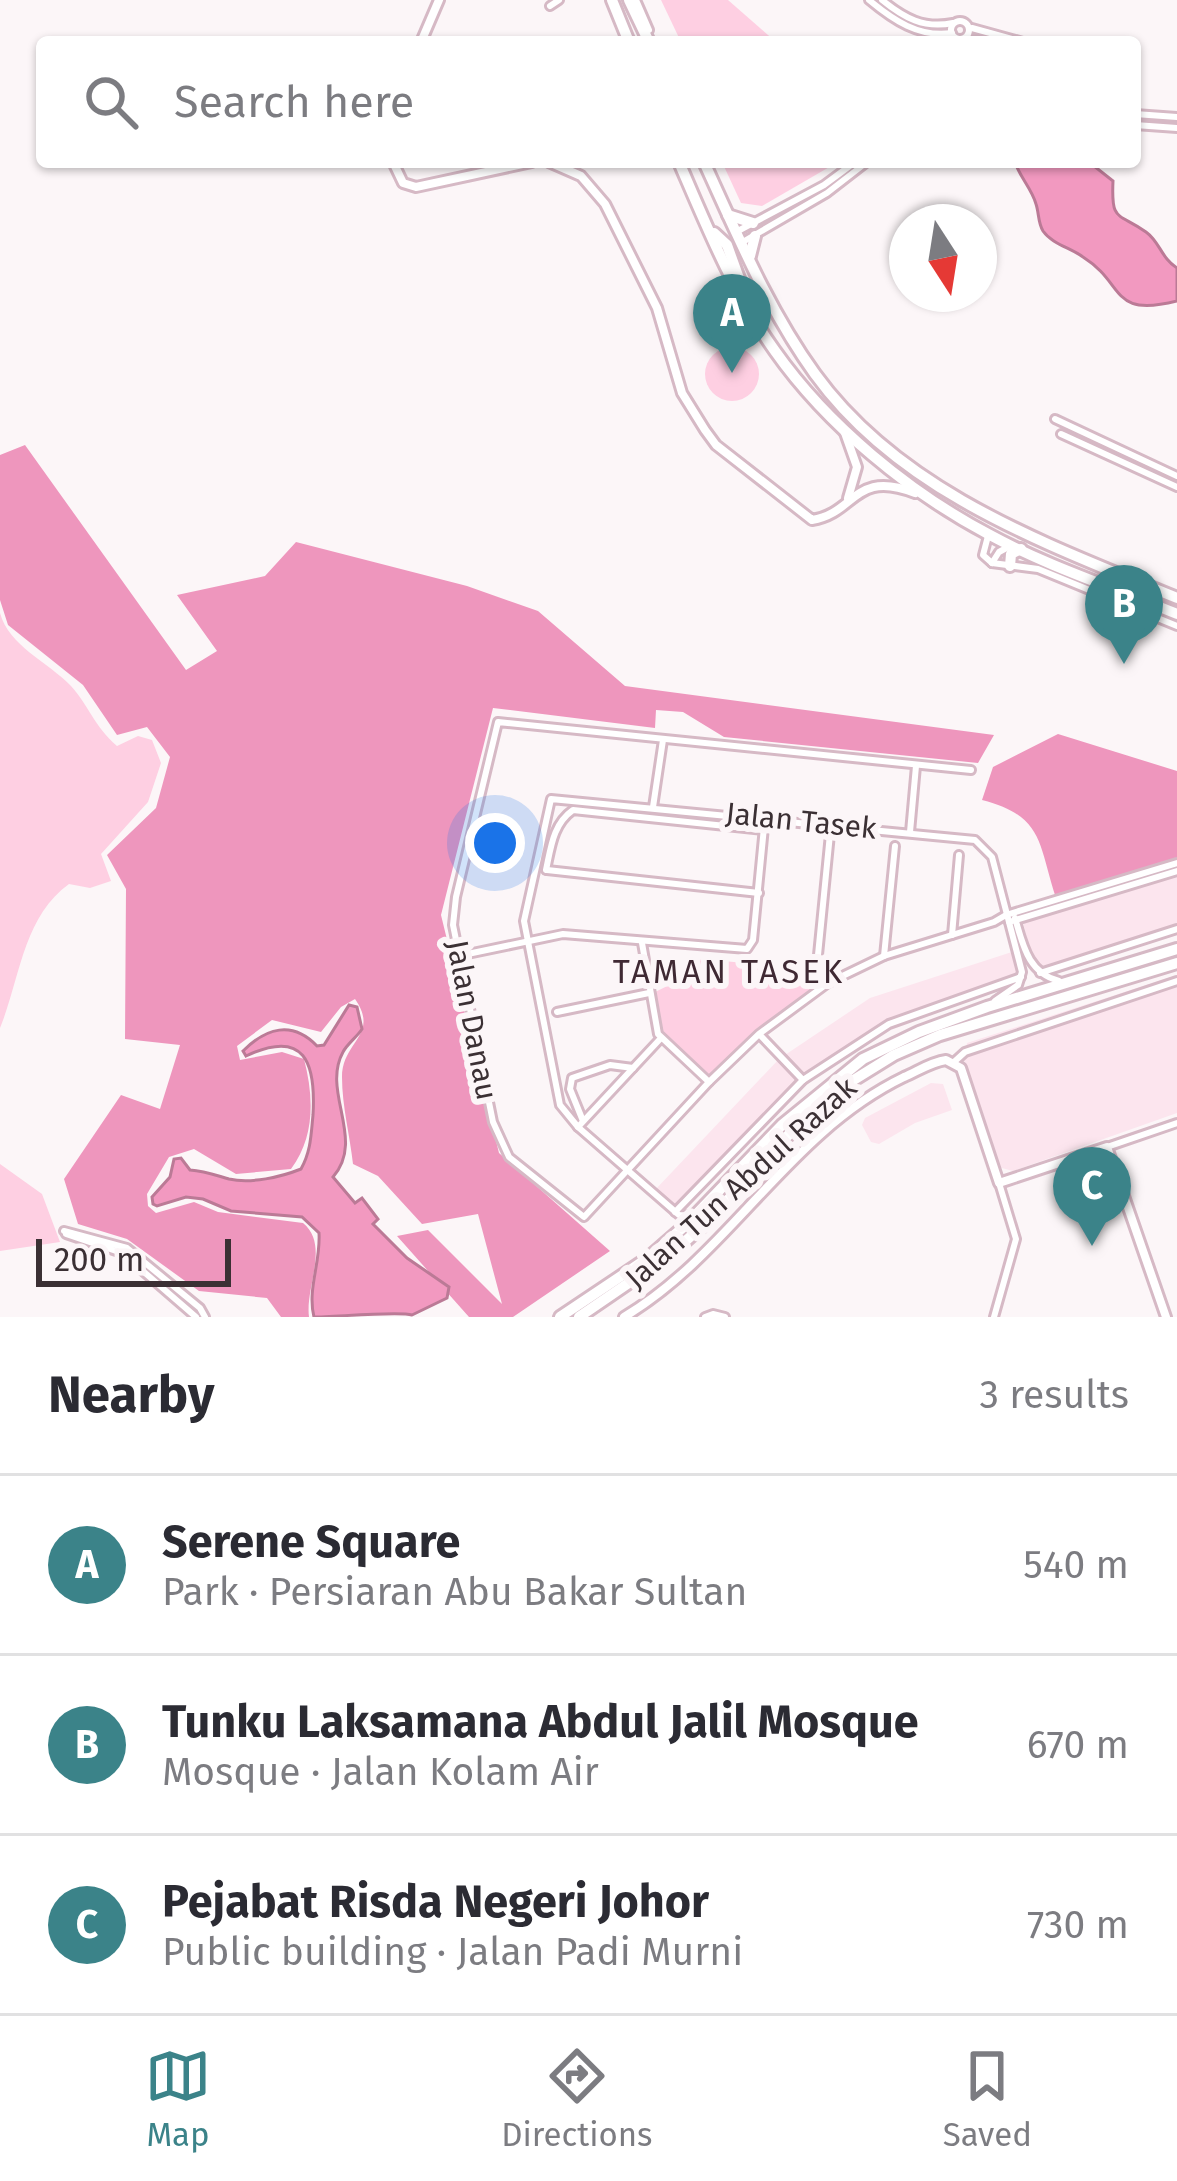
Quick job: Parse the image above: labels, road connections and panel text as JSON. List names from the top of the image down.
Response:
{
  "streets": {
    "highway": ["Jalan Tun Abdul Razak"],
    "street": ["Jalan Tasek", "Jalan Danau"]
  },
  "districts": ["TAMAN TASEK"],
  "scale_bar": "200 m",
  "north": "bottom",
  "page": {
    "search": "Search here",
    "pins": ["A", "B", "C"],
    "scale": "200 m",
    "heading": ["Nearby", "3 results"],
    "list": [
      {
        "mark": "A",
        "name": "Serene Square",
        "note": "Park · Persiaran Abu Bakar Sultan",
        "value": "540 m"
      },
      {
        "mark": "B",
        "name": "Tunku Laksamana Abdul Jalil Mosque",
        "note": "Mosque · Jalan Kolam Air",
        "value": "670 m"
      },
      {
        "mark": "C",
        "name": "Pejabat Risda Negeri Johor",
        "note": "Public building · Jalan Padi Murni",
        "value": "730 m"
      }
    ],
    "nav": ["Map", "Directions", "Saved"]
  }
}
